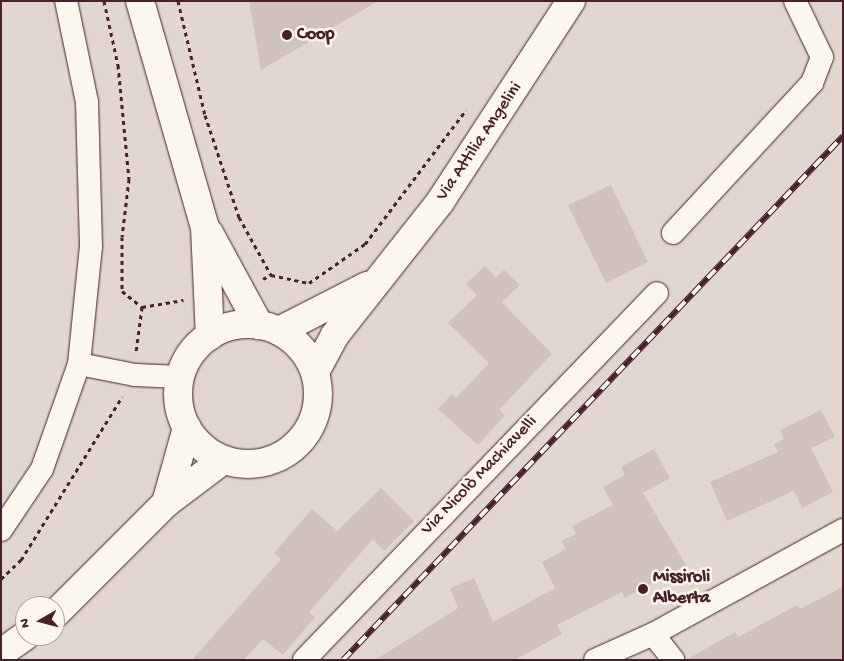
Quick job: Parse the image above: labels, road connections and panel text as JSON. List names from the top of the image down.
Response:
{
  "streets": {
    "street": ["Via Attilia Angelini", "Via Nicolò Machiavelli"]
  },
  "places": ["Coop", "Missiroli Alberta"],
  "north": "left"
}
